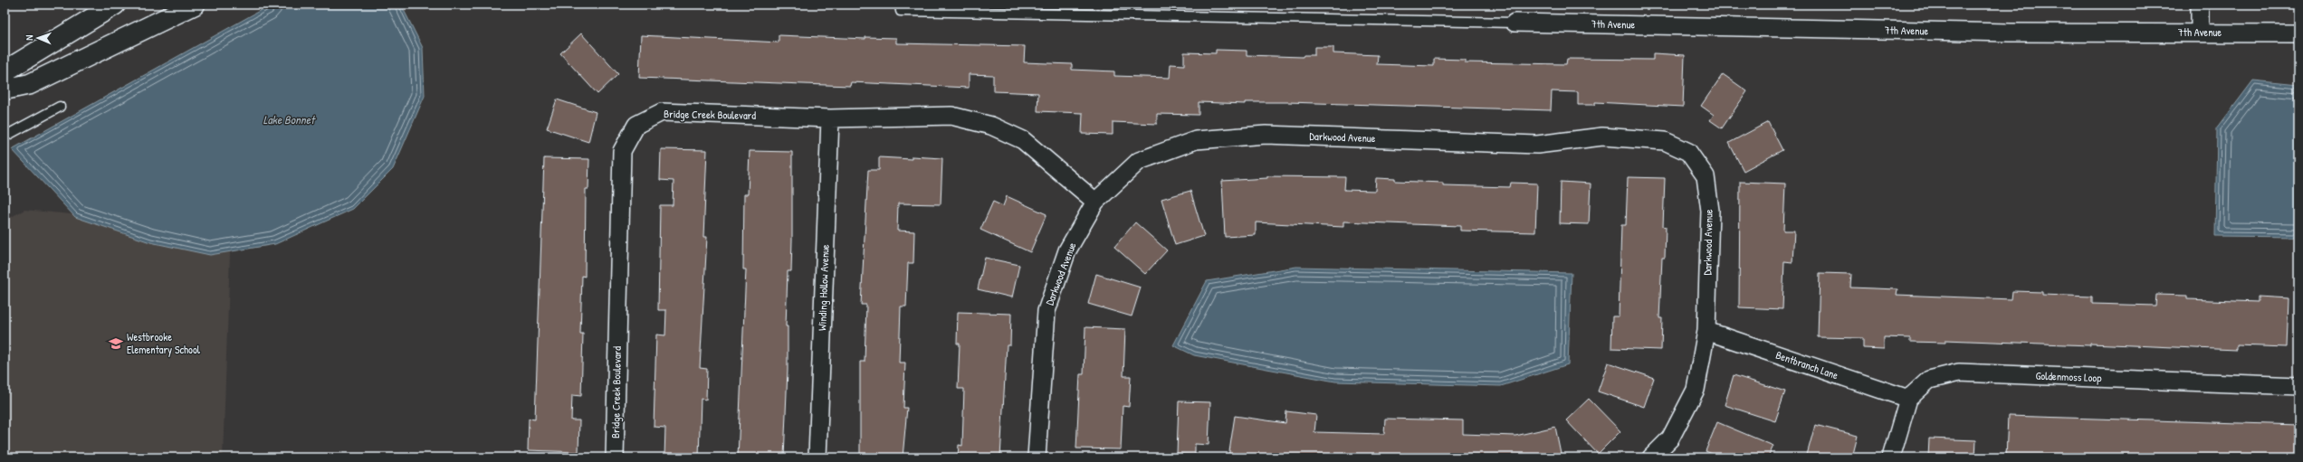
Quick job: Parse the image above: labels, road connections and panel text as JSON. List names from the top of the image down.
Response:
{
  "streets": {
    "street": [
      "7th Avenue",
      "Bridge Creek Boulevard",
      "Darkwood Avenue",
      "Winding Hollow Avenue",
      "Bentbranch Lane",
      "Goldenmoss Loop"
    ]
  },
  "crossings": [
    ["Bridge Creek Boulevard", "Darkwood Avenue"],
    ["Bridge Creek Boulevard", "Winding Hollow Avenue"],
    ["Darkwood Avenue", "Bentbranch Lane"],
    ["Bentbranch Lane", "Goldenmoss Loop"]
  ],
  "water": ["Lake Bonnet"],
  "places": {
    "school or university": ["Westbrooke Elementary School"]
  },
  "north": "left"
}
